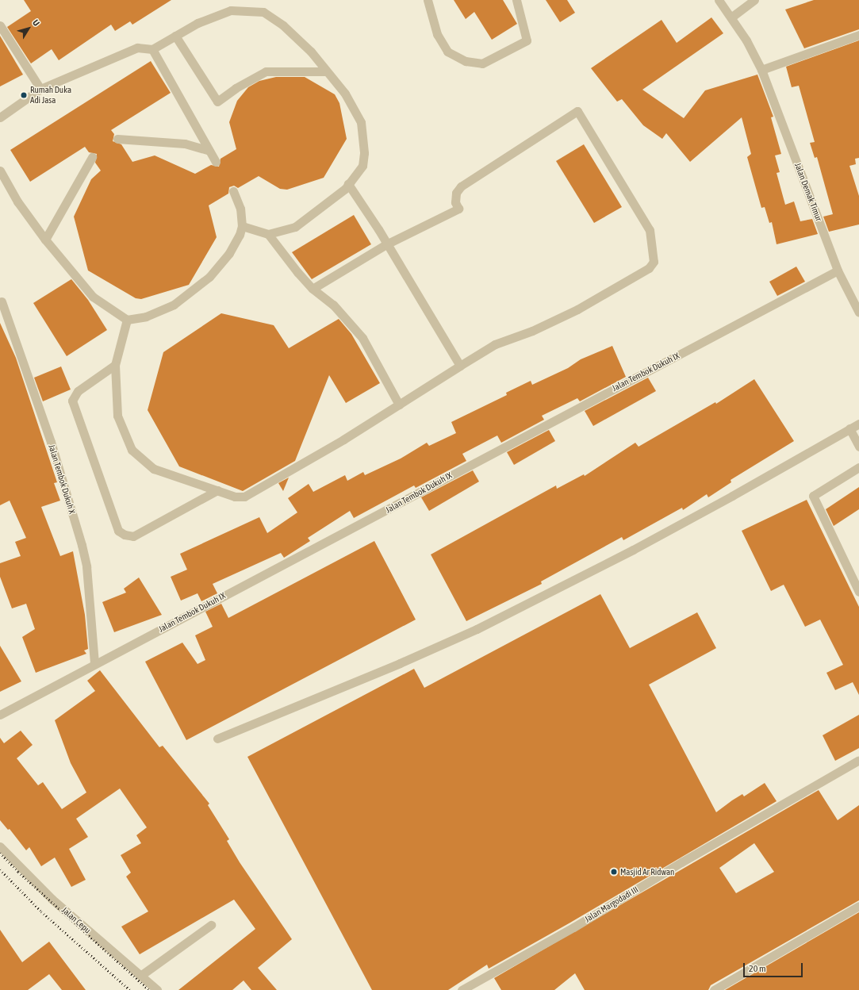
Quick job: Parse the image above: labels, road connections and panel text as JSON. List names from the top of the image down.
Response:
{
  "streets": {
    "street": [
      "Jalan Demak Timur",
      "Jalan Tembok Dukuh IX",
      "Jalan Tembok Dukuh X",
      "Jalan Margodadi III",
      "Jalan Cepu"
    ]
  },
  "crossings": [
    ["Jalan Demak Timur", "Jalan Tembok Dukuh IX"],
    ["Jalan Tembok Dukuh IX", "Jalan Tembok Dukuh X"]
  ],
  "places": ["Rumah Duka Adi Jasa", "Masjid Ar Ridwan"],
  "scale_bar": "20 m",
  "north": "top right"
}
